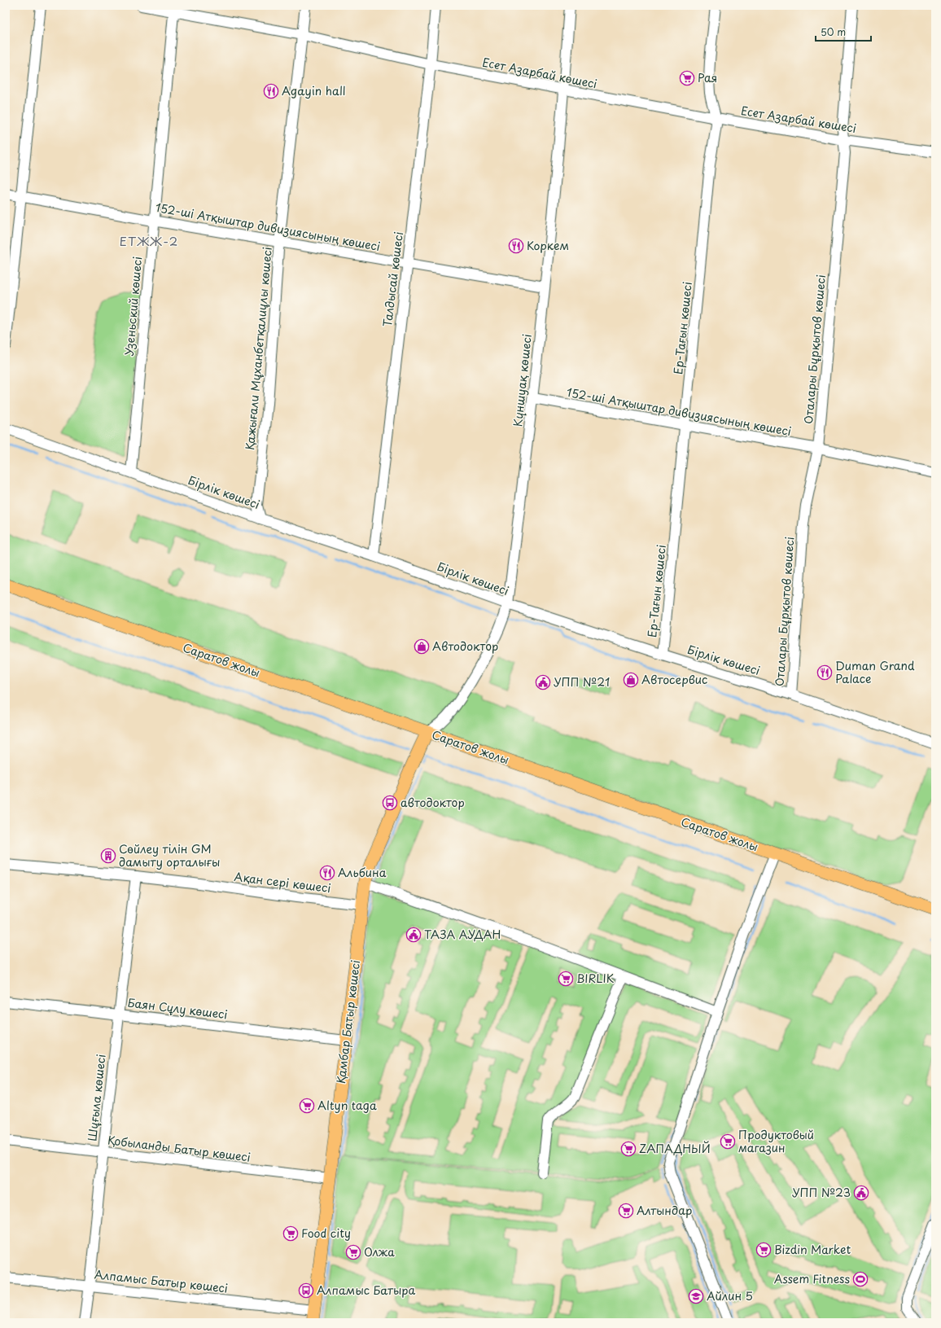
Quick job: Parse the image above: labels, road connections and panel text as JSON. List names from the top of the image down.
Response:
{
  "streets": {
    "main road": ["Саратов жолы", "Қамбар Батыр көшесі"],
    "street": [
      "Есет Азарбай көшесі",
      "152-ші Атқыштар дивизиясының көшесі",
      "Талдысай көшесі",
      "Узеньский көшесі",
      "Ер-Тағын көшесі",
      "Қажығали Мұханбетқалиұлы көшесі",
      "Оталары Бұрқытов көшесі",
      "Күншуақ көшесі",
      "Бірлік көшесі",
      "Ақан сері көшесі",
      "Баян Сұлу көшесі",
      "Шұғыла көшесі",
      "Қобыланды Батыр көшесі",
      "Алпамыс Батыр көшесі"
    ]
  },
  "crossings": [
    ["Есет Азарбай көшесі", "Талдысай көшесі"],
    ["Есет Азарбай көшесі", "Узеньский көшесі"],
    ["Есет Азарбай көшесі", "Ер-Тағын көшесі"],
    ["Есет Азарбай көшесі", "Қажығали Мұханбетқалиұлы көшесі"],
    ["Есет Азарбай көшесі", "Оталары Бұрқытов көшесі"],
    ["Есет Азарбай көшесі", "Күншуақ көшесі"],
    ["152-ші Атқыштар дивизиясының көшесі", "Талдысай көшесі"],
    ["152-ші Атқыштар дивизиясының көшесі", "Узеньский көшесі"],
    ["152-ші Атқыштар дивизиясының көшесі", "Ер-Тағын көшесі"],
    ["152-ші Атқыштар дивизиясының көшесі", "Қажығали Мұханбетқалиұлы көшесі"],
    ["152-ші Атқыштар дивизиясының көшесі", "Оталары Бұрқытов көшесі"],
    ["152-ші Атқыштар дивизиясының көшесі", "Күншуақ көшесі"],
    ["Талдысай көшесі", "Бірлік көшесі"],
    ["Узеньский көшесі", "Бірлік көшесі"],
    ["Ер-Тағын көшесі", "Бірлік көшесі"],
    ["Қажығали Мұханбетқалиұлы көшесі", "Бірлік көшесі"],
    ["Оталары Бұрқытов көшесі", "Бірлік көшесі"],
    ["Күншуақ көшесі", "Бірлік көшесі"],
    ["Күншуақ көшесі", "Саратов жолы"],
    ["Күншуақ көшесі", "Қамбар Батыр көшесі"],
    ["Саратов жолы", "Қамбар Батыр көшесі"],
    ["Ақан сері көшесі", "Қамбар Батыр көшесі"],
    ["Ақан сері көшесі", "Шұғыла көшесі"],
    ["Баян Сұлу көшесі", "Қамбар Батыр көшесі"],
    ["Баян Сұлу көшесі", "Шұғыла көшесі"],
    ["Қамбар Батыр көшесі", "Қобыланды Батыр көшесі"],
    ["Қамбар Батыр көшесі", "Алпамыс Батыр көшесі"],
    ["Шұғыла көшесі", "Қобыланды Батыр көшесі"],
    ["Шұғыла көшесі", "Алпамыс Батыр көшесі"]
  ],
  "districts": ["ЕТЖЖ-2"],
  "places": {
    "supermarket": [
      "Рая",
      "BIRLIK",
      "Altyn taga",
      "Продуктовый магазин",
      "ZАПАДНЫЙ",
      "Алтындар",
      "Food city",
      "Bizdin Market",
      "Олжа"
    ],
    "restaurant": [
      "Agayin hall",
      "Коркем",
      "Duman Grand Palace",
      "Альбина"
    ],
    "shop": ["Автодоктор", "Автосервис"],
    "public building": ["УПП №21", "ТАЗА АУДАН", "УПП №23"],
    "bus stop": ["автодоктор", "Алпамыс Батыра"],
    "building": ["Сөйлеу тілін GM дамыту орталығы"],
    "sports": ["Assem Fitness"],
    "school or university": ["Айлин 5"]
  },
  "scale_bar": "50 m"
}
